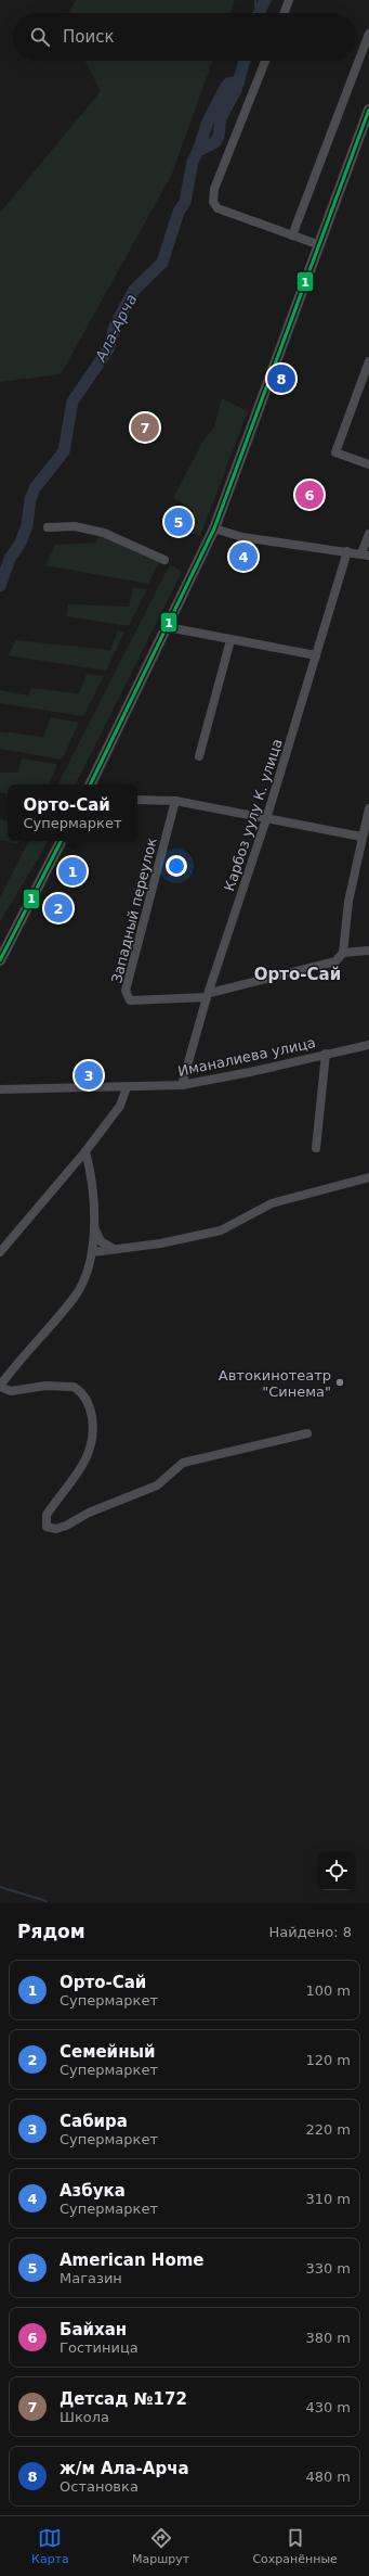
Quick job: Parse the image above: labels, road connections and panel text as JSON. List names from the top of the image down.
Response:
{
  "streets": {
    "street": ["Карбоз уулу К. улица", "Западный переулок", "Иманалиева улица"]
  },
  "crossings": [
    ["Карбоз уулу К. улица", "Западный переулок"],
    ["Карбоз уулу К. улица", "Иманалиева улица"]
  ],
  "districts": ["Орто-Сай"],
  "water": ["Ала-Арча"],
  "places": ["Автокинотеатр \"Синема\""],
  "lines": ["transit line 1"],
  "page": {
    "search": "Поиск",
    "pins": [
      "8",
      "7",
      "6",
      "5",
      "4",
      "1",
      "2",
      "3"
    ],
    "popup": ["Орто-Сай", "Супермаркет"],
    "heading": ["Рядом", "Найдено: 8"],
    "list": [
      {
        "mark": "1",
        "name": "Орто-Сай",
        "note": "Супермаркет",
        "value": "100 m"
      },
      {
        "mark": "2",
        "name": "Семейный",
        "note": "Супермаркет",
        "value": "120 m"
      },
      {
        "mark": "3",
        "name": "Сабира",
        "note": "Супермаркет",
        "value": "220 m"
      },
      {
        "mark": "4",
        "name": "Азбука",
        "note": "Супермаркет",
        "value": "310 m"
      },
      {
        "mark": "5",
        "name": "American Home",
        "note": "Магазин",
        "value": "330 m"
      },
      {
        "mark": "6",
        "name": "Байхан",
        "note": "Гостиница",
        "value": "380 m"
      },
      {
        "mark": "7",
        "name": "Детсад №172",
        "note": "Школа",
        "value": "430 m"
      },
      {
        "mark": "8",
        "name": "ж/м Ала-Арча",
        "note": "Остановка",
        "value": "480 m"
      }
    ],
    "nav": ["Карта", "Маршрут", "Сохранённые"]
  }
}
